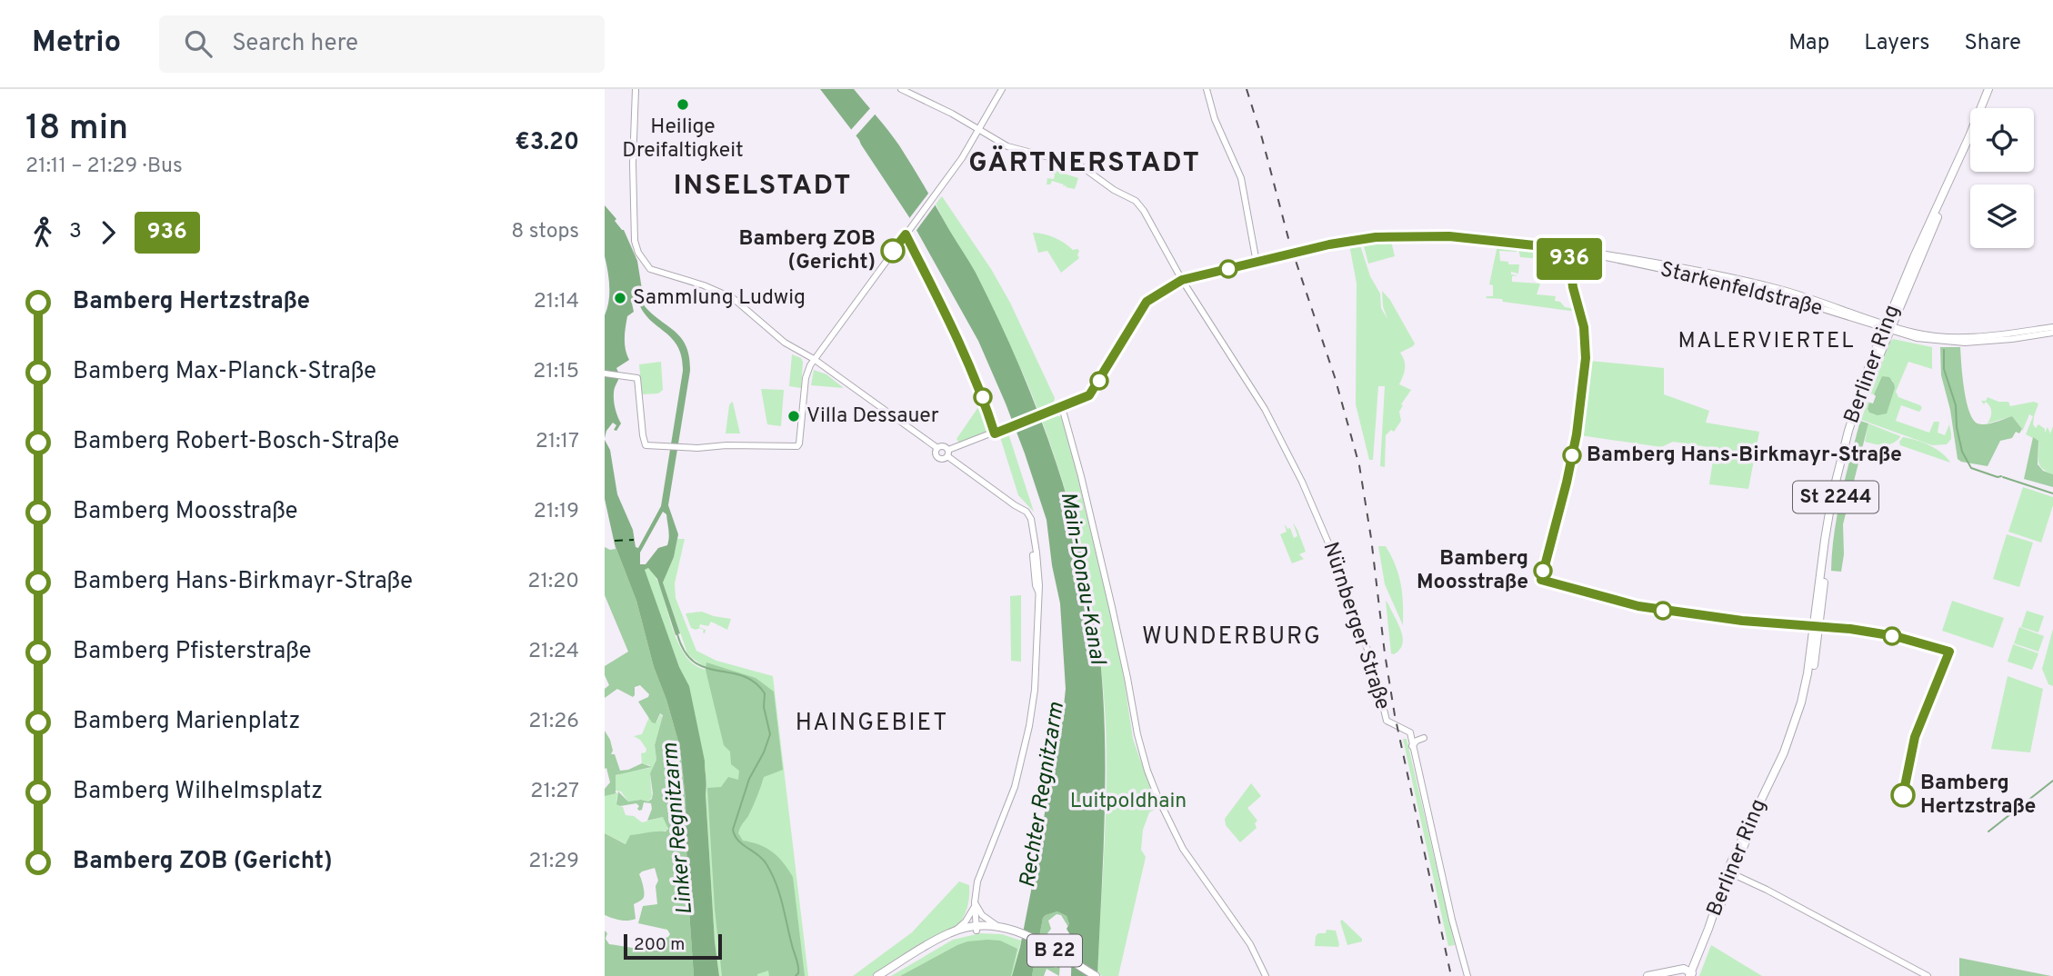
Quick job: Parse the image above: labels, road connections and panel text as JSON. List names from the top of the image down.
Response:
{
  "streets": {
    "main road": ["Berliner Ring", "St 2244", "B 22"],
    "street": ["Starkenfeldstraße", "Nürnberger Straße"]
  },
  "crossings": [
    ["Starkenfeldstraße", "Berliner Ring"],
    ["Starkenfeldstraße", "Nürnberger Straße"]
  ],
  "districts": [
    "GÄRTNERSTADT",
    "INSELSTADT",
    "MALERVIERTEL",
    "WUNDERBURG",
    "HAINGEBIET"
  ],
  "water": ["Main-Donau-Kanal", "Rechter Regnitzarm", "Linker Regnitzarm"],
  "parks": ["Luitpoldhain"],
  "places": [
    "Heilige Dreifaltigkeit",
    "Bamberg ZOB (Gericht)",
    "Sammlung Ludwig",
    "Villa Dessauer",
    "Bamberg Hans-Birkmayr-Straße",
    "Bamberg Moosstraße",
    "Bamberg Hertzstraße"
  ],
  "lines": ["bus line 936"],
  "scale_bar": "200 m",
  "page": {
    "header": "Metrio",
    "search": "Search here",
    "nav": ["Map", "Layers", "Share"],
    "heading": ["18 min", "21:11 – 21:29 · Bus", "€3.20"],
    "on_map": "936",
    "legs": ["3", "936", "8 stops"],
    "list": [
      {
        "name": "Bamberg Hertzstraße",
        "value": "21:14"
      },
      {
        "name": "Bamberg Max-Planck-Straße",
        "value": "21:15"
      },
      {
        "name": "Bamberg Robert-Bosch-Straße",
        "value": "21:17"
      },
      {
        "name": "Bamberg Moosstraße",
        "value": "21:19"
      },
      {
        "name": "Bamberg Hans-Birkmayr-Straße",
        "value": "21:20"
      },
      {
        "name": "Bamberg Pfisterstraße",
        "value": "21:24"
      },
      {
        "name": "Bamberg Marienplatz",
        "value": "21:26"
      },
      {
        "name": "Bamberg Wilhelmsplatz",
        "value": "21:27"
      },
      {
        "name": "Bamberg ZOB (Gericht)",
        "value": "21:29"
      }
    ],
    "scale": "200 m"
  }
}
